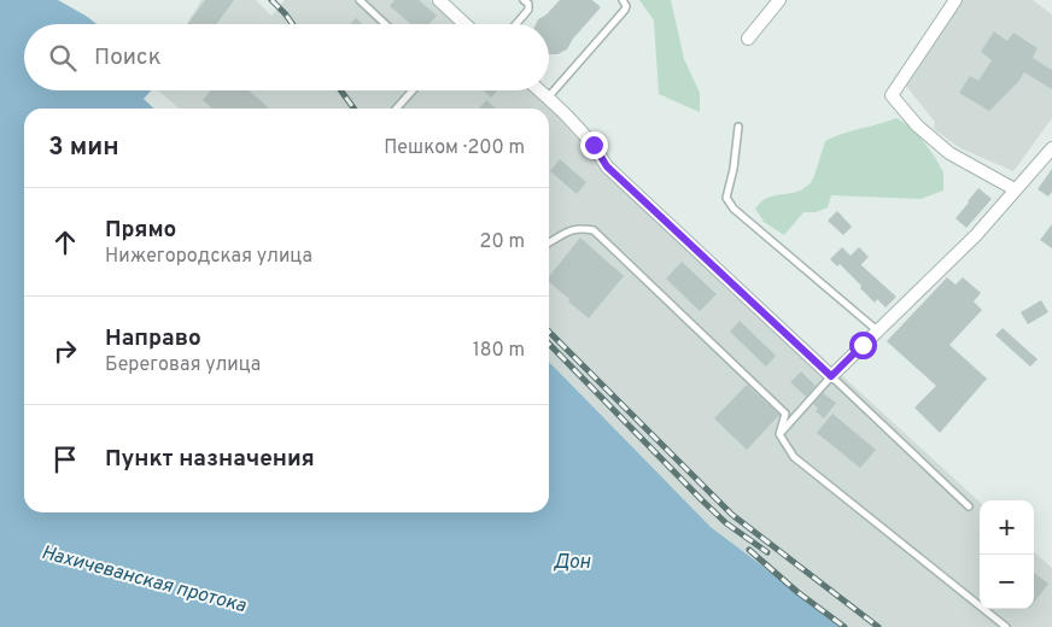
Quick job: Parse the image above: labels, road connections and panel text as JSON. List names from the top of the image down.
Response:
{
  "water": ["Дон", "Нахичеванская протока"],
  "page": {
    "search": "Поиск",
    "heading": ["3 мин", "Пешком · 200 m"],
    "list": [
      ["Прямо", "Нижегородская улица", "20 m"],
      ["Направо", "Береговая улица", "180 m"],
      "Пункт назначения"
    ],
    "map_buttons": ["+", "−"]
  }
}
